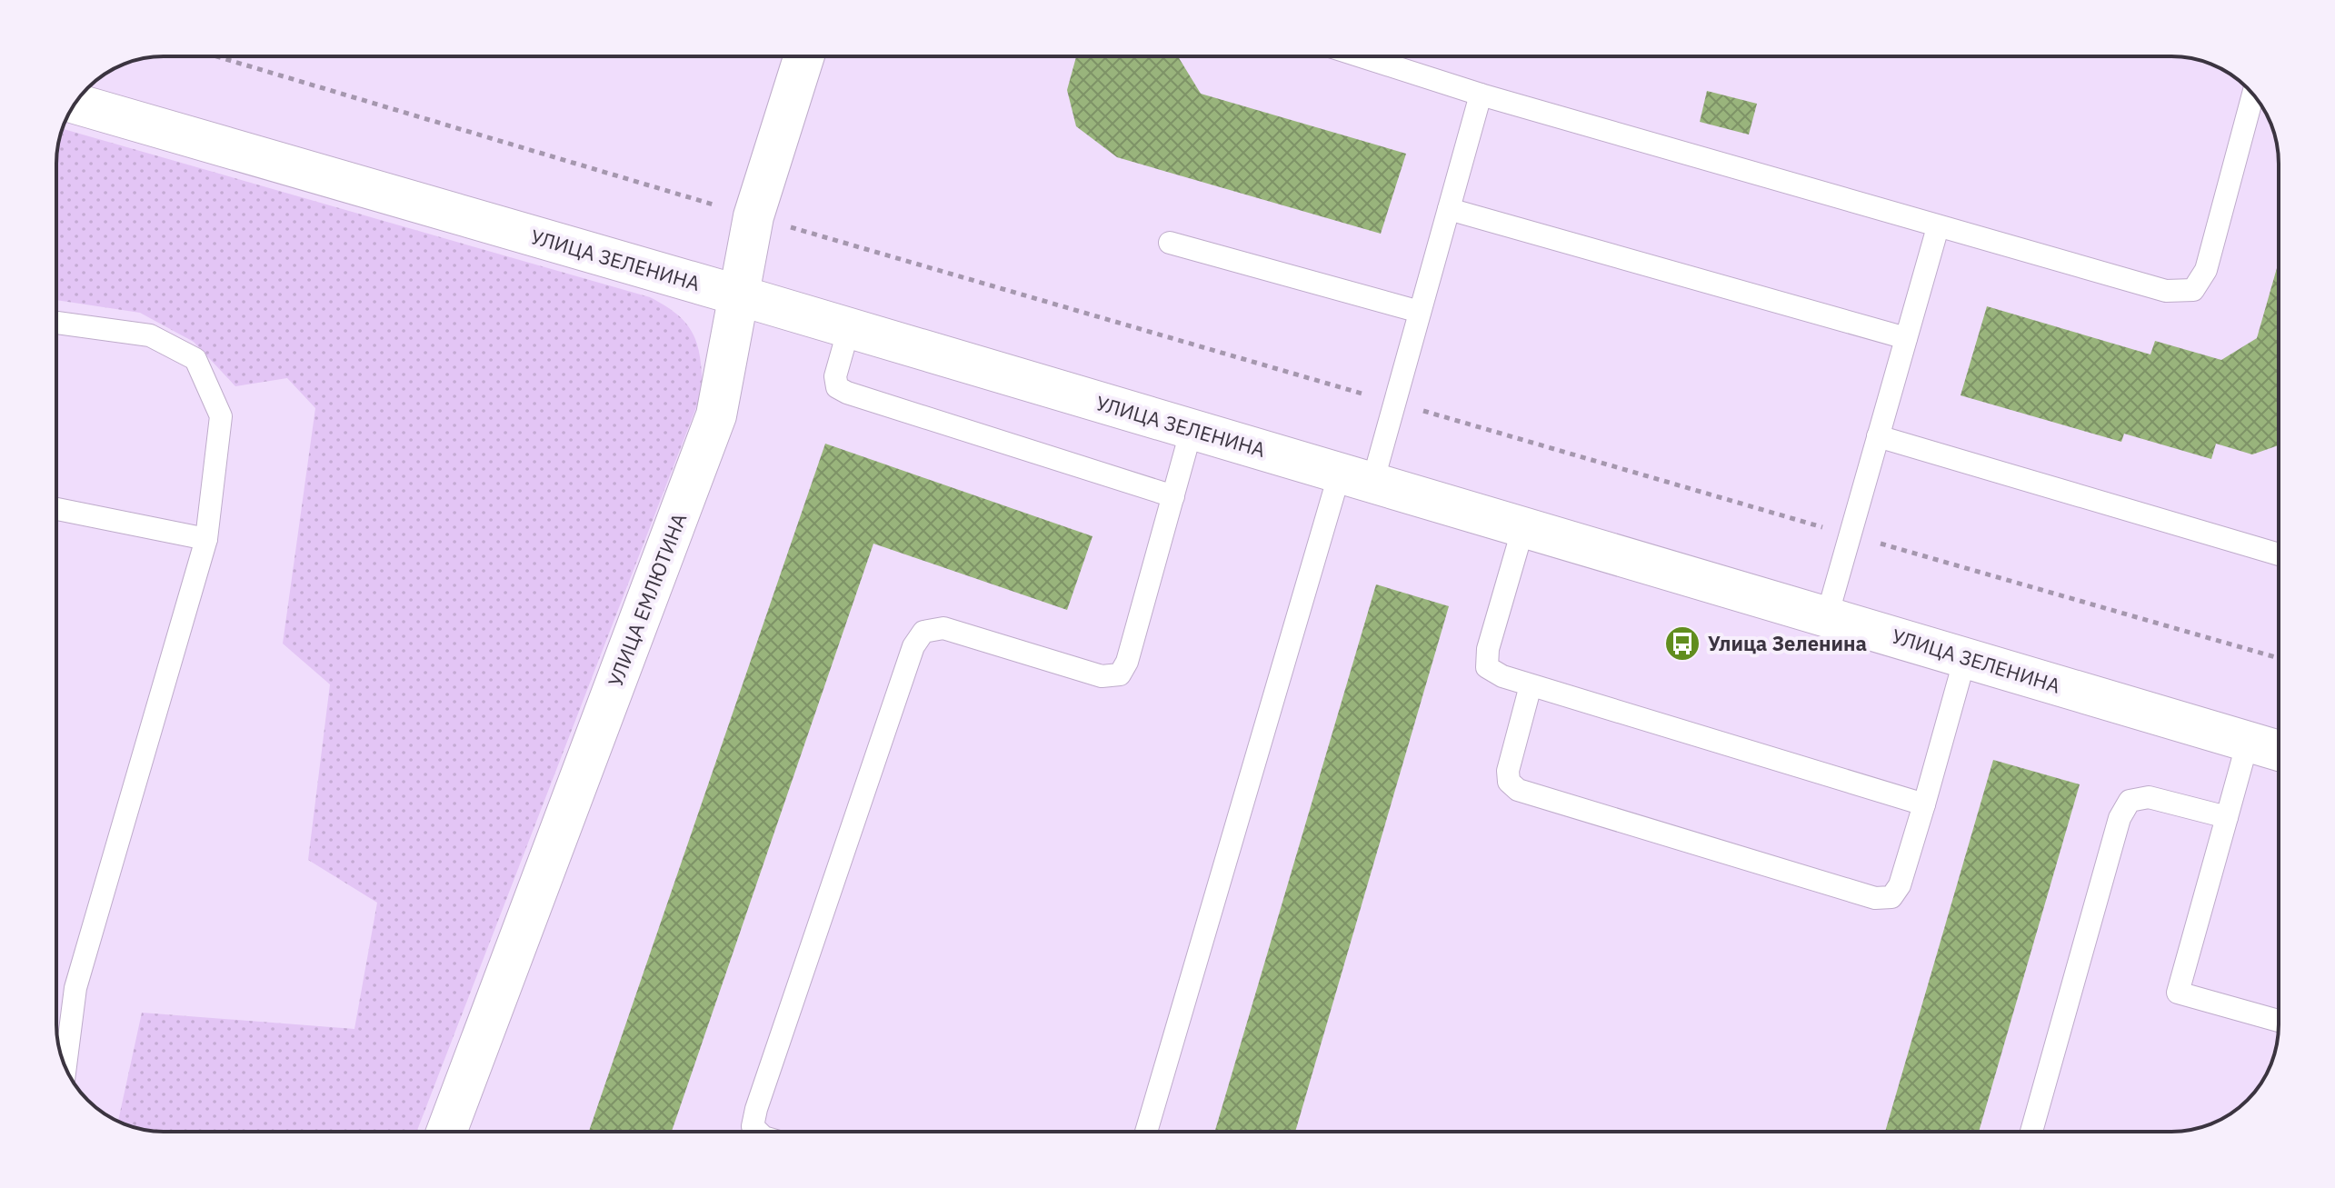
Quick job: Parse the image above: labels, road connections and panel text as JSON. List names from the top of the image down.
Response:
{
  "streets": {
    "street": ["УЛИЦА ЗЕЛЕНИНА", "УЛИЦА ЕМЛЮТИНА"]
  },
  "crossings": [
    ["УЛИЦА ЗЕЛЕНИНА", "УЛИЦА ЕМЛЮТИНА"]
  ],
  "places": {
    "bus stop": ["Улица Зеленина"]
  }
}
